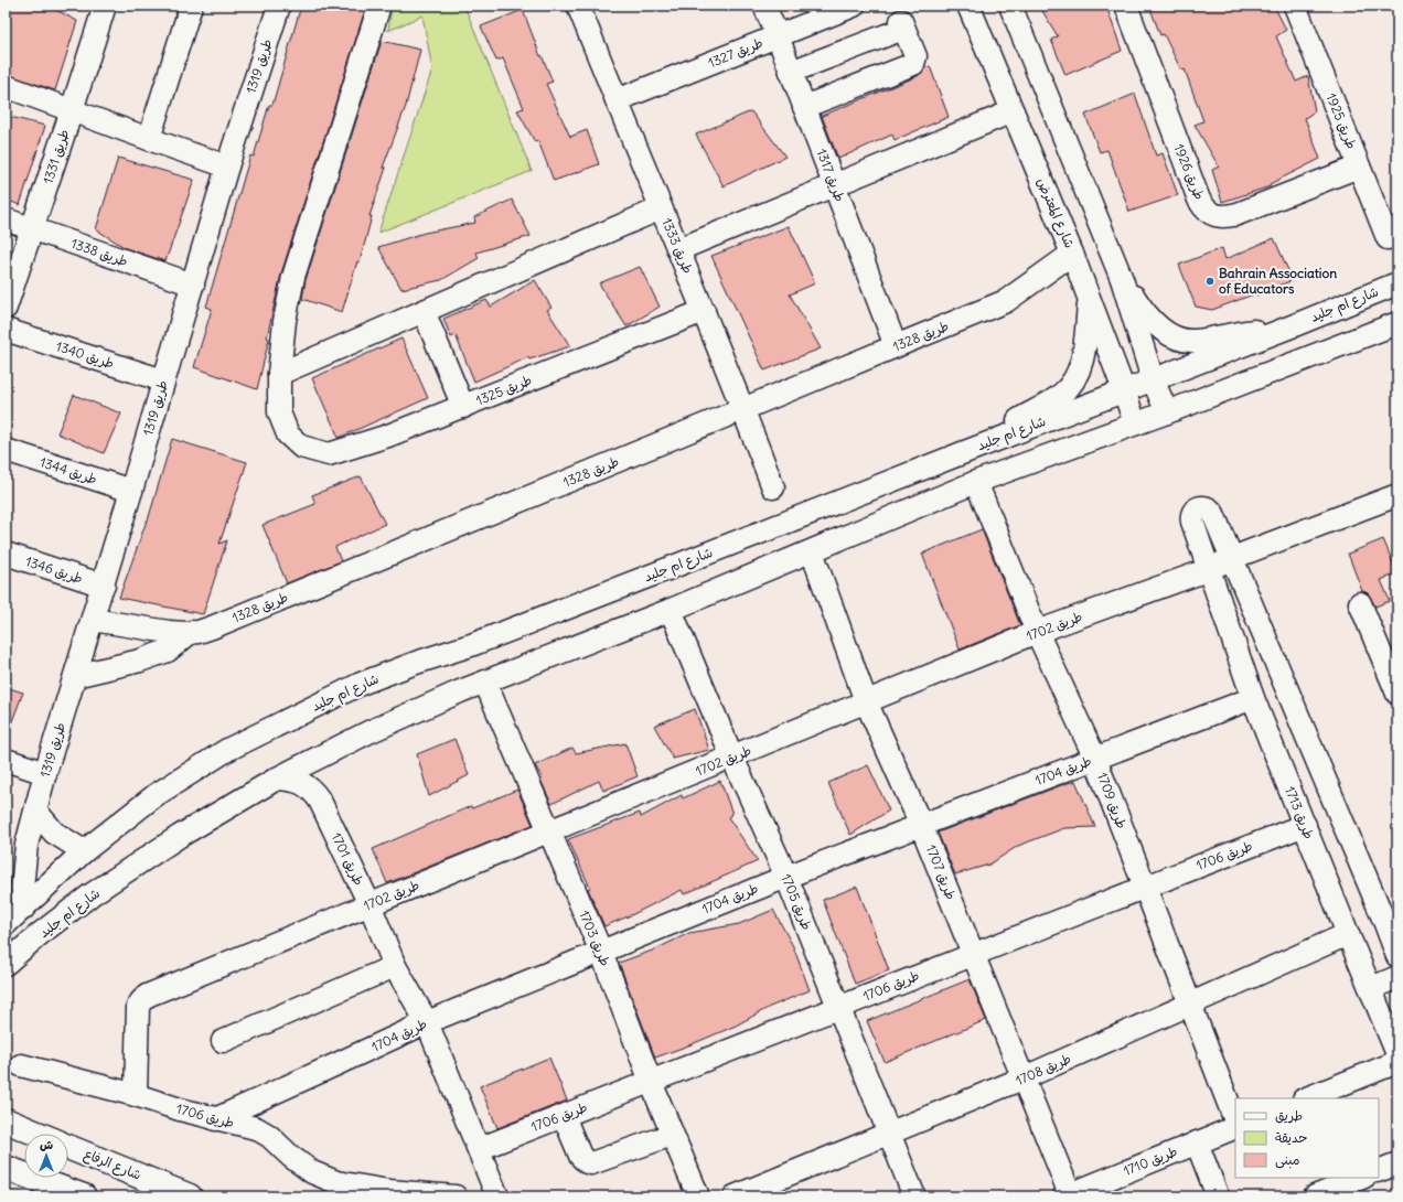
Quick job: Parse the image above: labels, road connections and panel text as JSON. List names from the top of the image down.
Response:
{
  "streets": {
    "main road": ["شارع الرفاع"],
    "street": [
      "طريق 1327",
      "طريق 1319",
      "طريق 1925",
      "طريق 1331",
      "طريق 1926",
      "طريق 1317",
      "شارع المعترض",
      "طريق 1333",
      "طريق 1338",
      "شارع ام جليد",
      "طريق 1328",
      "طريق 1340",
      "طريق 1325",
      "طريق 1344",
      "طريق 1346",
      "طريق 1702",
      "طريق 1704",
      "طريق 1709",
      "طريق 1713",
      "طريق 1706",
      "طريق 1701",
      "طريق 1707",
      "طريق 1705",
      "طريق 1703",
      "طريق 1708",
      "طريق 1710"
    ]
  },
  "crossings": [
    ["طريق 1327", "طريق 1317"],
    ["طريق 1327", "طريق 1333"],
    ["طريق 1319", "طريق 1338"],
    ["طريق 1319", "شارع ام جليد"],
    ["طريق 1319", "طريق 1328"],
    ["طريق 1319", "طريق 1340"],
    ["طريق 1319", "طريق 1344"],
    ["طريق 1319", "طريق 1346"],
    ["طريق 1925", "طريق 1926"],
    ["طريق 1331", "طريق 1338"],
    ["طريق 1317", "طريق 1328"],
    ["شارع المعترض", "شارع ام جليد"],
    ["شارع المعترض", "طريق 1328"],
    ["طريق 1333", "طريق 1328"],
    ["طريق 1333", "طريق 1325"],
    ["شارع ام جليد", "طريق 1709"],
    ["شارع ام جليد", "طريق 1701"],
    ["شارع ام جليد", "طريق 1707"],
    ["شارع ام جليد", "طريق 1705"],
    ["شارع ام جليد", "طريق 1703"],
    ["طريق 1702", "طريق 1709"],
    ["طريق 1702", "طريق 1713"],
    ["طريق 1702", "طريق 1706"],
    ["طريق 1702", "طريق 1701"],
    ["طريق 1702", "طريق 1707"],
    ["طريق 1702", "طريق 1705"],
    ["طريق 1702", "طريق 1703"],
    ["طريق 1704", "طريق 1709"],
    ["طريق 1704", "طريق 1713"],
    ["طريق 1704", "طريق 1706"],
    ["طريق 1704", "طريق 1701"],
    ["طريق 1704", "طريق 1707"],
    ["طريق 1704", "طريق 1705"],
    ["طريق 1704", "طريق 1703"],
    ["طريق 1709", "طريق 1706"],
    ["طريق 1709", "طريق 1708"],
    ["طريق 1713", "طريق 1706"],
    ["طريق 1713", "طريق 1708"],
    ["طريق 1706", "طريق 1701"],
    ["طريق 1706", "طريق 1707"],
    ["طريق 1706", "طريق 1705"],
    ["طريق 1706", "طريق 1703"],
    ["طريق 1707", "طريق 1708"],
    ["طريق 1707", "طريق 1710"],
    ["طريق 1705", "طريق 1708"]
  ],
  "places": ["Bahrain Association of Educators"],
  "legend": ["طريق", "حديقة", "مبنى"],
  "north": "top"
}
